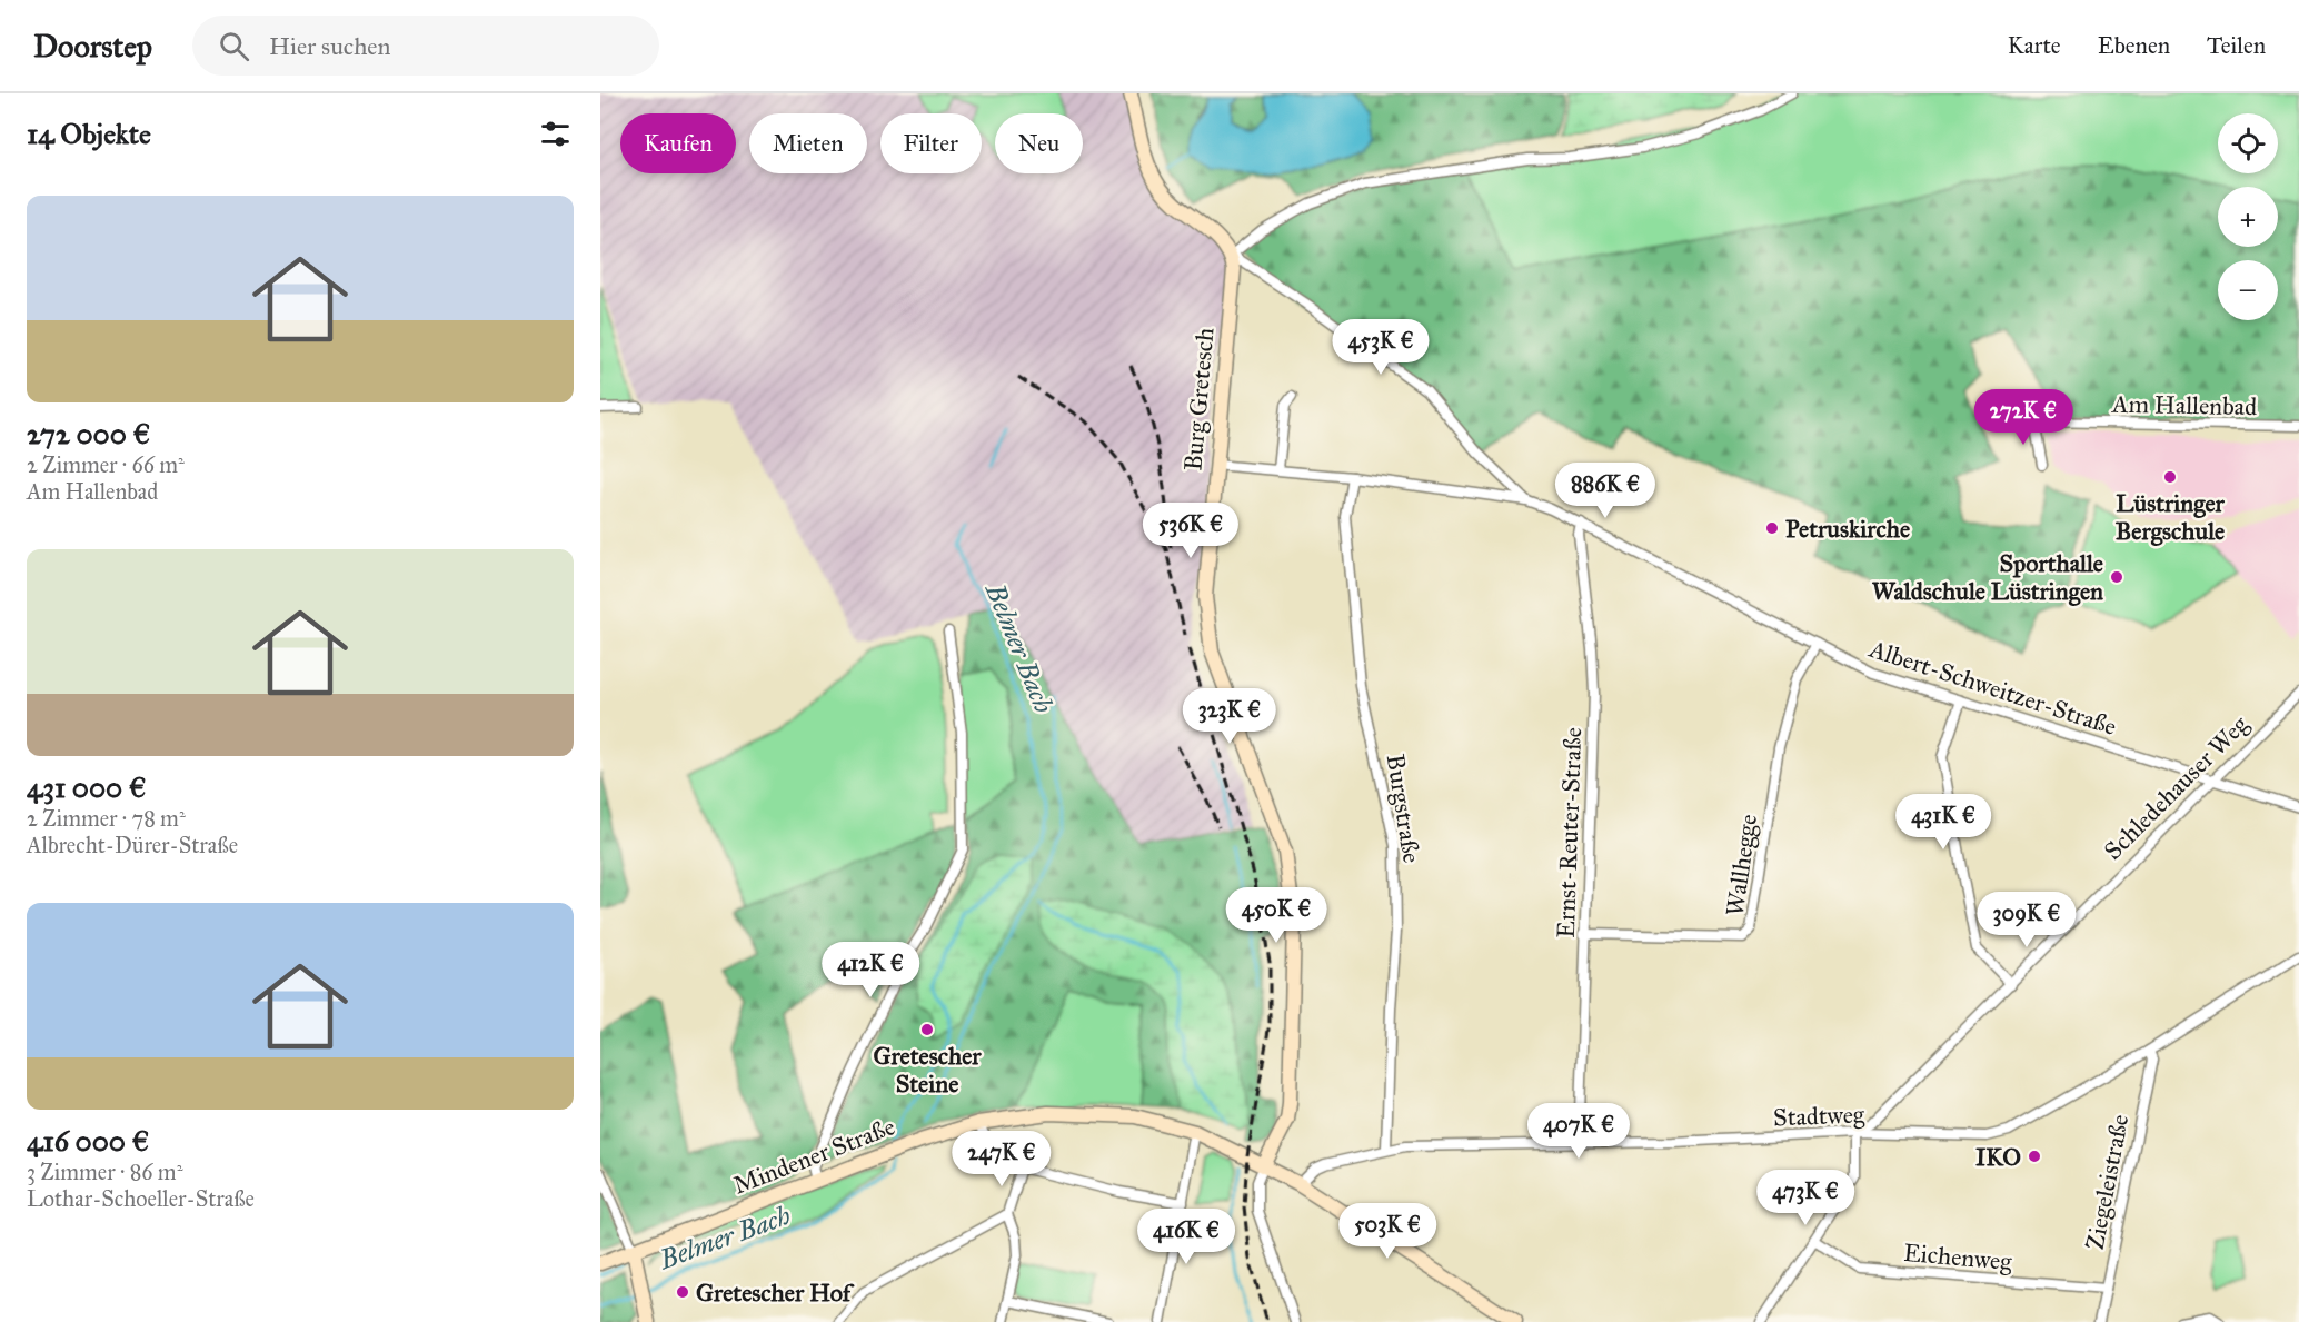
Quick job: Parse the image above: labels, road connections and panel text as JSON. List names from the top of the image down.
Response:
{
  "streets": {
    "street": [
      "Burg Gretesch",
      "Am Hallenbad",
      "Albert-Schweitzer-Straße",
      "Schledehauser Weg",
      "Burgstraße",
      "Ernst-Reuter-Straße",
      "Wallhegge",
      "Stadtweg",
      "Mindener Straße",
      "Ziegeleistraße",
      "Eichenweg"
    ]
  },
  "crossings": [
    ["Burg Gretesch", "Albert-Schweitzer-Straße"],
    ["Burg Gretesch", "Mindener Straße"],
    ["Albert-Schweitzer-Straße", "Schledehauser Weg"],
    ["Albert-Schweitzer-Straße", "Burgstraße"],
    ["Albert-Schweitzer-Straße", "Ernst-Reuter-Straße"],
    ["Albert-Schweitzer-Straße", "Wallhegge"],
    ["Schledehauser Weg", "Stadtweg"],
    ["Burgstraße", "Stadtweg"],
    ["Ernst-Reuter-Straße", "Wallhegge"],
    ["Ernst-Reuter-Straße", "Stadtweg"],
    ["Stadtweg", "Mindener Straße"],
    ["Stadtweg", "Ziegeleistraße"],
    ["Ziegeleistraße", "Eichenweg"]
  ],
  "water": ["Belmer Bach"],
  "places": [
    "Lüstringer Bergschule",
    "Petruskirche",
    "Sporthalle Waldschule Lüstringen",
    "Gretescher Steine",
    "IKO",
    "Gretescher Hof"
  ],
  "page": {
    "header": "Doorstep",
    "search": "Hier suchen",
    "nav": ["Karte", "Ebenen", "Teilen"],
    "heading": "14 Objekte",
    "map_buttons": ["+", "−"],
    "chip": [
      "Kaufen",
      "Mieten",
      "Filter",
      "Neu"
    ],
    "list": [
      {
        "name": "272 000 €",
        "note": "2 Zimmer · 66 m² · Am Hallenbad"
      },
      {
        "name": "431 000 €",
        "note": "2 Zimmer · 78 m² · Albrecht-Dürer-Straße"
      },
      {
        "name": "416 000 €",
        "note": "3 Zimmer · 86 m² · Lothar-Schoeller-Straße"
      }
    ],
    "price": [
      "453K €",
      "272K €",
      "886K €",
      "536K €",
      "323K €",
      "431K €",
      "450K €",
      "309K €",
      "412K €",
      "407K €",
      "247K €",
      "473K €",
      "503K €",
      "416K €"
    ]
  }
}
